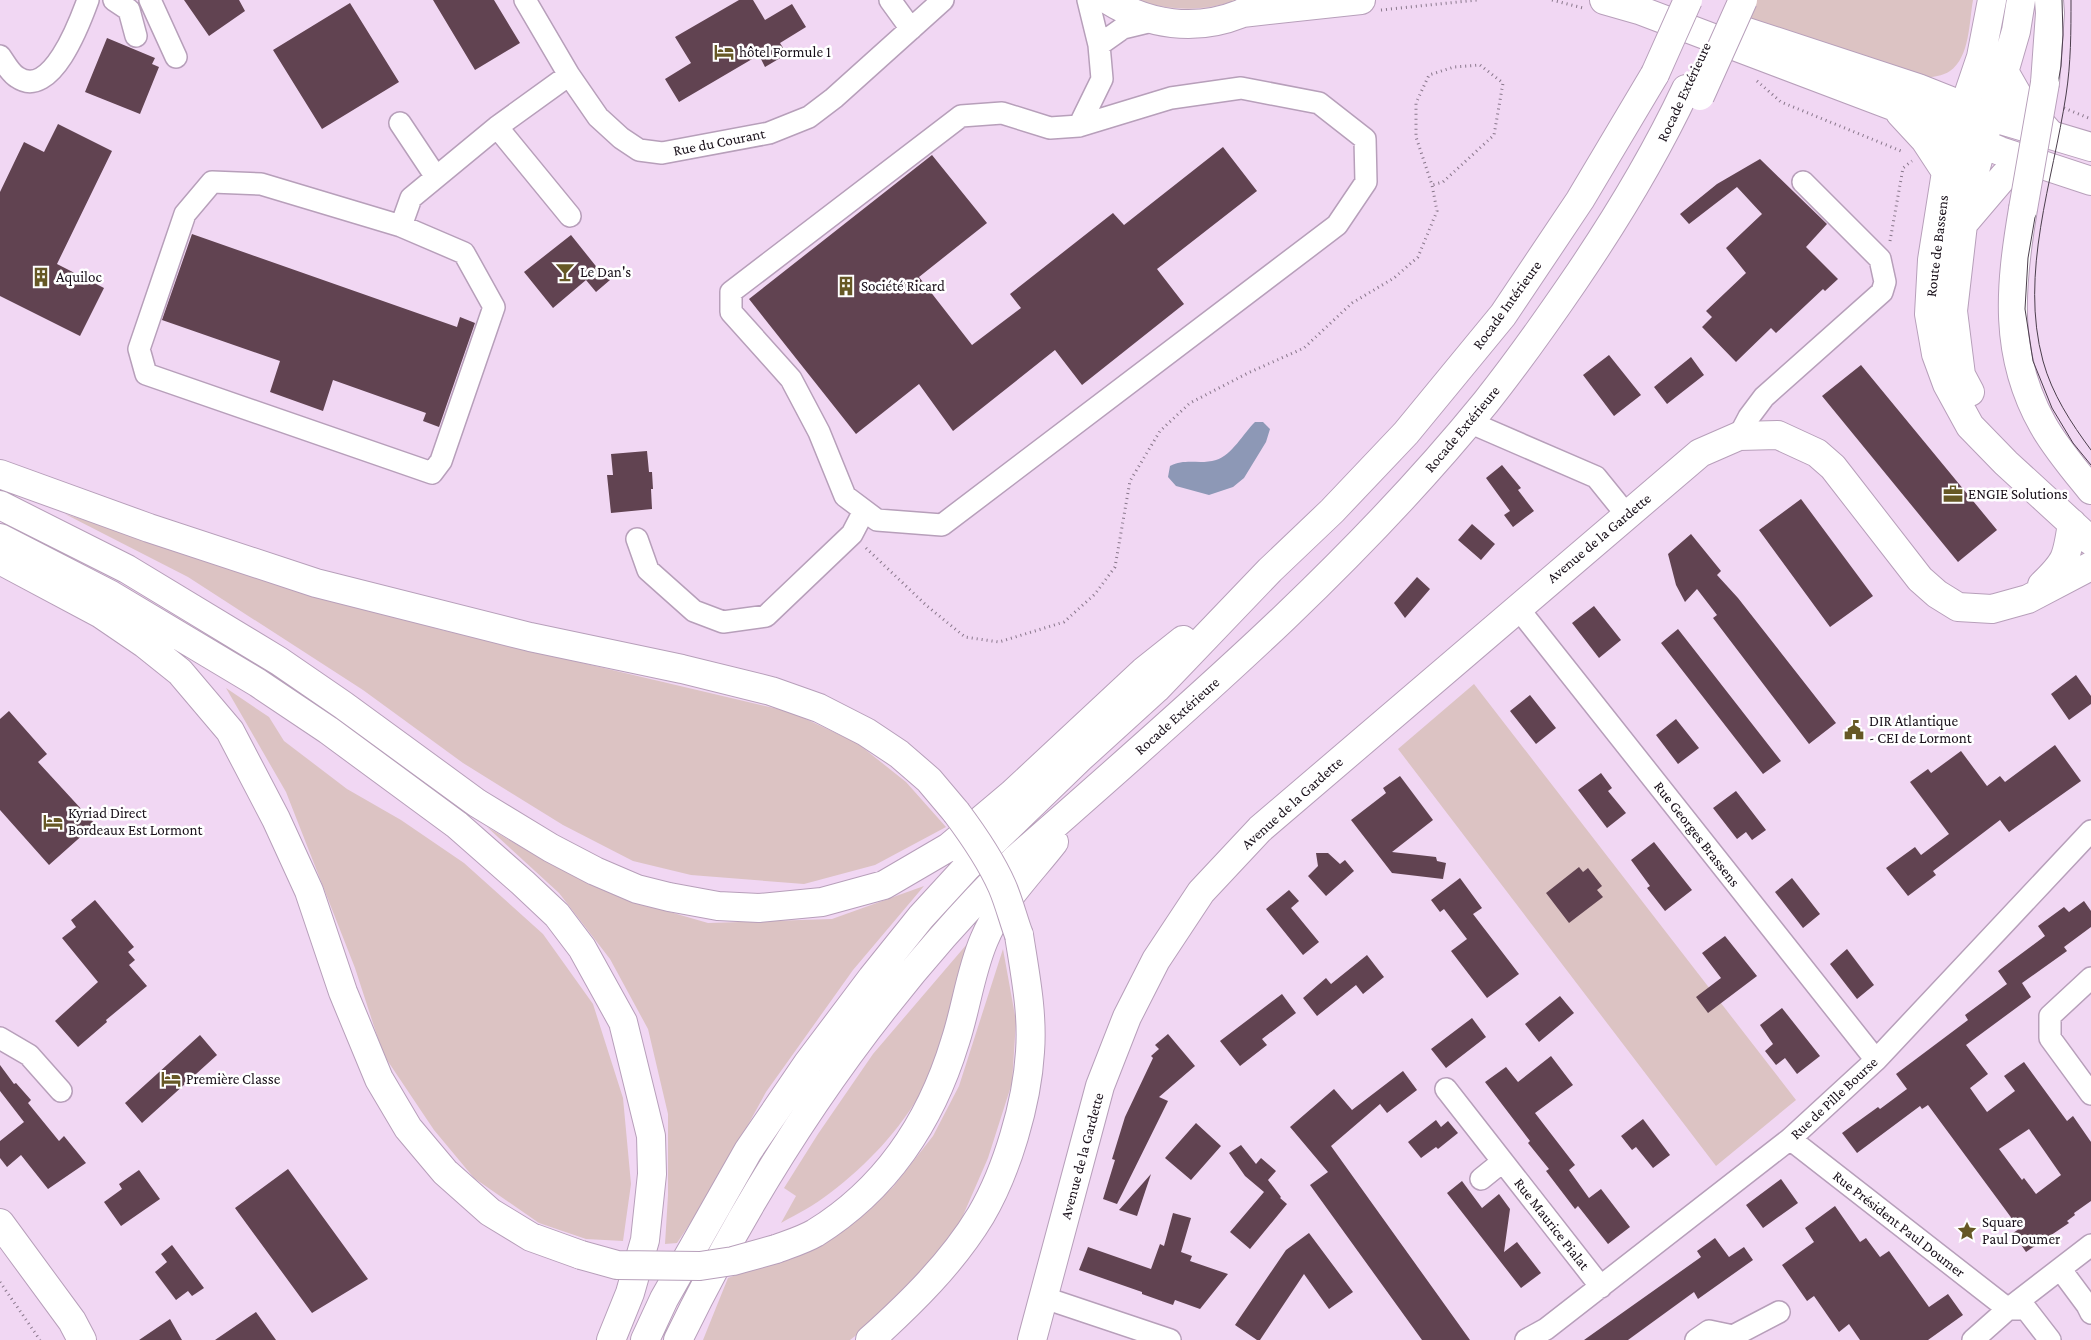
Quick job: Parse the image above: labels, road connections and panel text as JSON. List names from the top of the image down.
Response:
{
  "streets": {
    "main road": [
      "Rocade Extérieure",
      "Route de Bassens",
      "Rocade Intérieure",
      "Avenue de la Gardette"
    ],
    "street": [
      "Rue du Courant",
      "Rue Georges Brassens",
      "Rue de Pille Bourse",
      "Rue Maurice Pialat",
      "Rue Président Paul Doumer"
    ]
  },
  "crossings": [
    ["Route de Bassens", "Avenue de la Gardette"],
    ["Avenue de la Gardette", "Rue Georges Brassens"],
    ["Rue Georges Brassens", "Rue de Pille Bourse"],
    ["Rue de Pille Bourse", "Rue Maurice Pialat"],
    ["Rue de Pille Bourse", "Rue Président Paul Doumer"]
  ],
  "places": {
    "hotel": ["hôtel Formule 1", "Kyriad Direct Bordeaux Est Lormont", "Première Classe"],
    "bar": ["Le Dan's"],
    "building": ["Aquiloc", "Société Ricard"],
    "office": ["ENGIE Solutions"],
    "public building": ["DIR Atlantique - CEI de Lormont"],
    "place": ["Square Paul Doumer"]
  }
}
